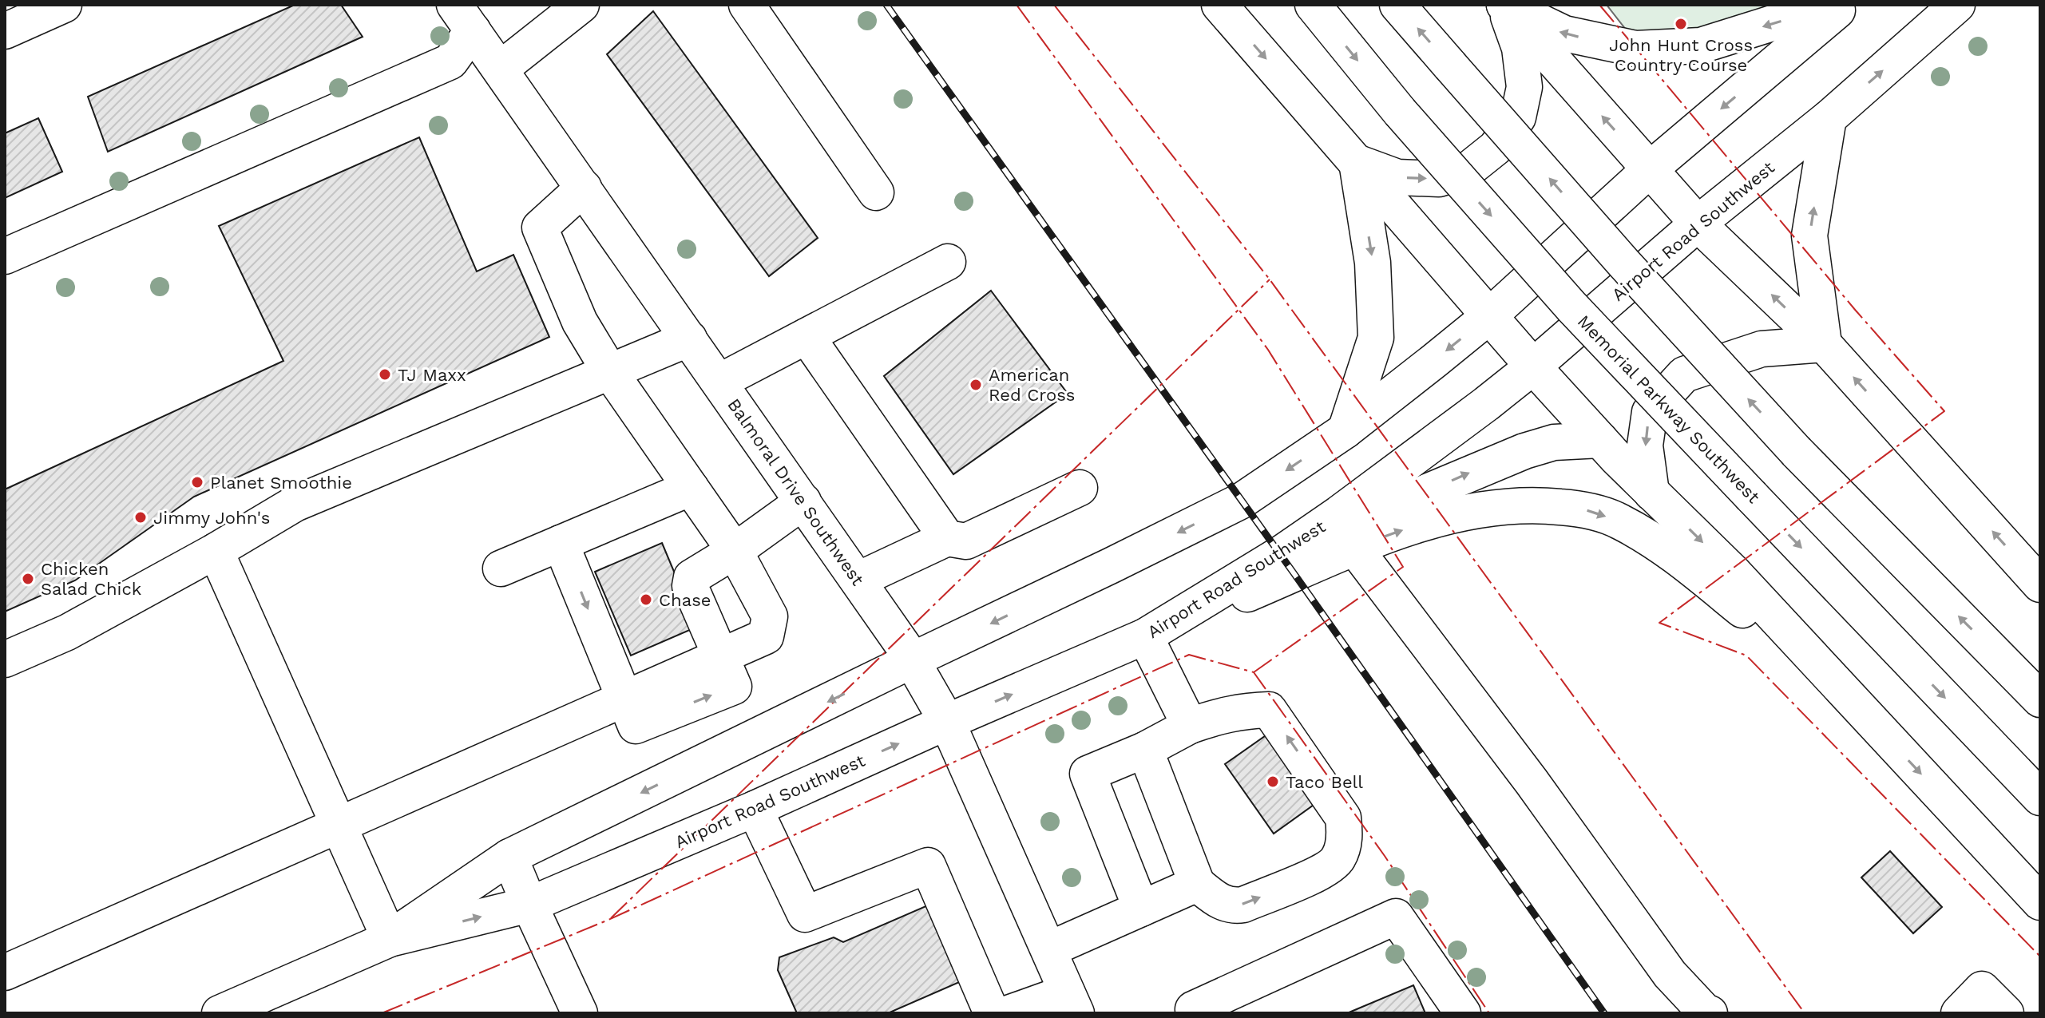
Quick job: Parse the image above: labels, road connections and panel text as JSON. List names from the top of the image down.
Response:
{
  "streets": {
    "main road": ["Airport Road Southwest", "Memorial Parkway Southwest", "Balmoral Drive Southwest"]
  },
  "crossings": [
    ["Airport Road Southwest", "Balmoral Drive Southwest"]
  ],
  "places": [
    "John Hunt Cross Country Course",
    "TJ Maxx",
    "American Red Cross",
    "Planet Smoothie",
    "Jimmy John's",
    "Chicken Salad Chick",
    "Chase",
    "Taco Bell"
  ]
}
